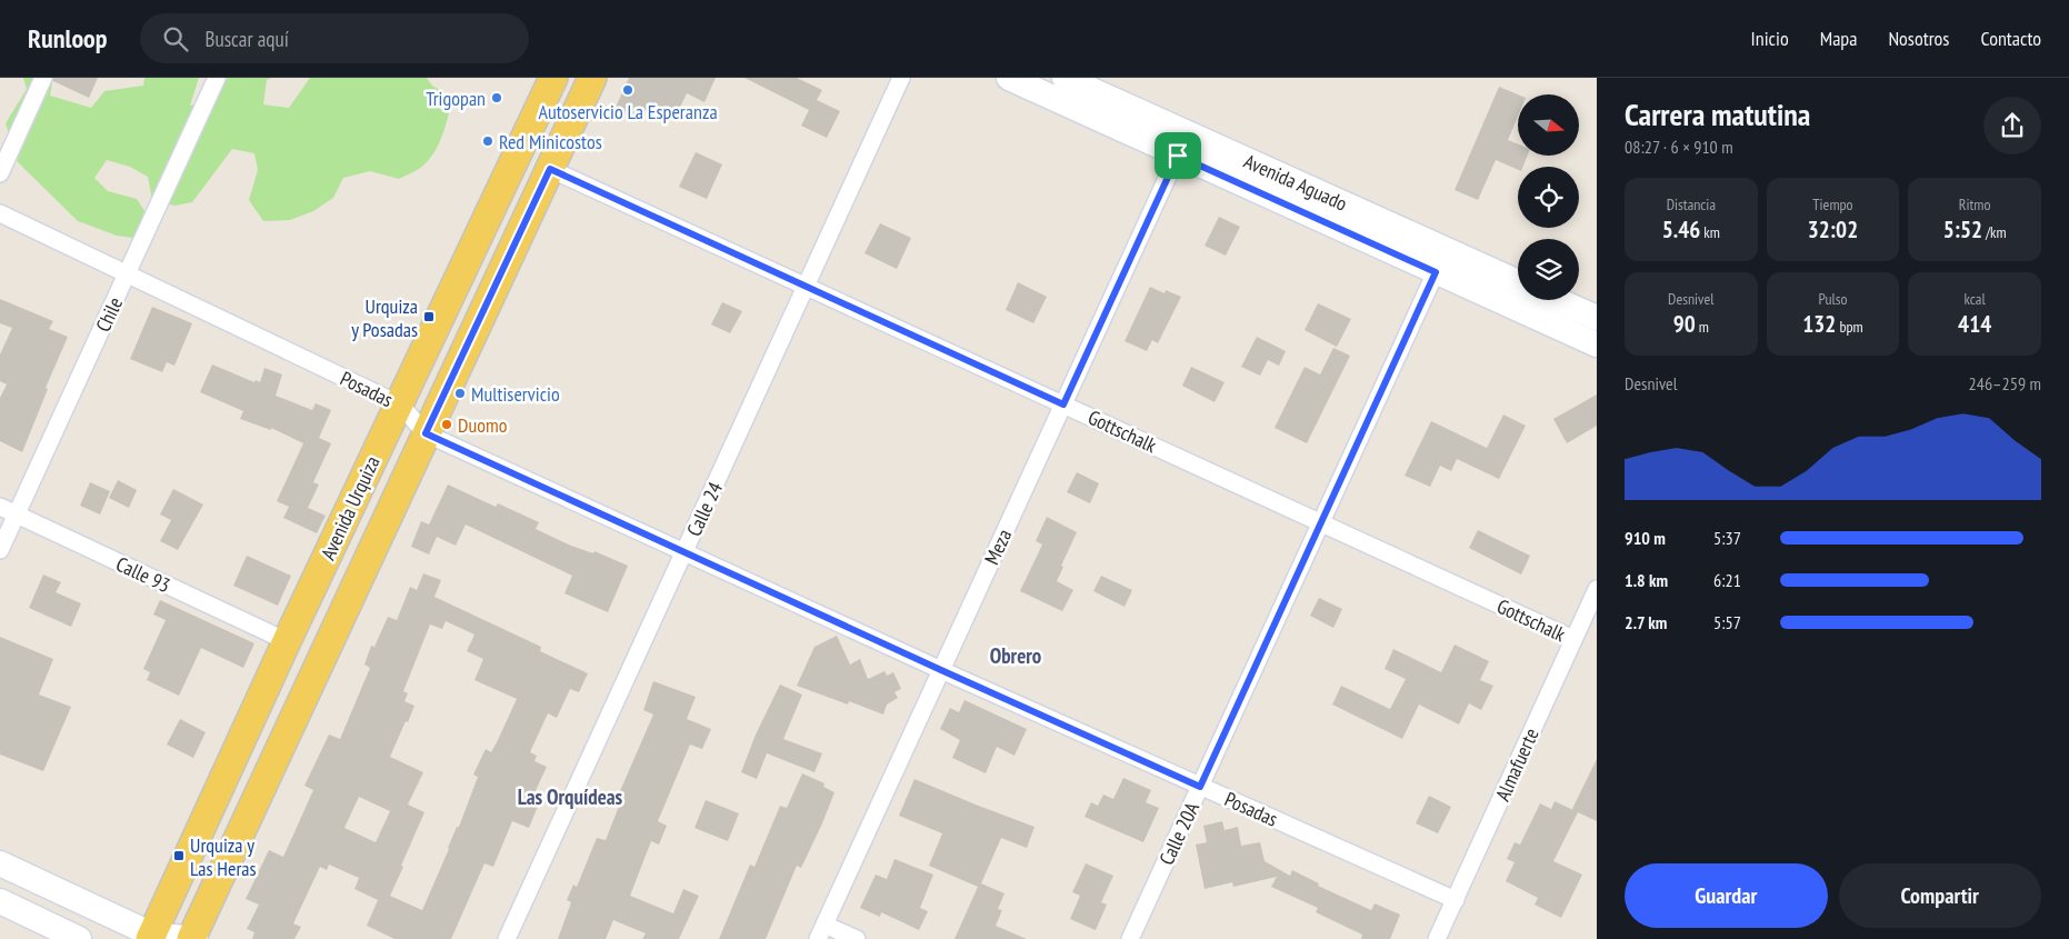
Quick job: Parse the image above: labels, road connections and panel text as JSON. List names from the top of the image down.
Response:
{
  "streets": {
    "main road": ["Avenida Urquiza"],
    "street": [
      "Avenida Aguado",
      "Chile",
      "Posadas",
      "Gottschalk",
      "Calle 24",
      "Meza",
      "Calle 93",
      "Almafuerte",
      "Calle 20A"
    ]
  },
  "crossings": [
    ["Avenida Aguado", "Meza"],
    ["Avenida Aguado", "Calle 20A"],
    ["Chile", "Posadas"],
    ["Chile", "Calle 93"],
    ["Posadas", "Avenida Urquiza"],
    ["Posadas", "Calle 24"],
    ["Posadas", "Meza"],
    ["Posadas", "Almafuerte"],
    ["Posadas", "Calle 20A"],
    ["Gottschalk", "Avenida Urquiza"],
    ["Gottschalk", "Calle 24"],
    ["Gottschalk", "Meza"],
    ["Gottschalk", "Almafuerte"],
    ["Gottschalk", "Calle 20A"],
    ["Avenida Urquiza", "Calle 93"]
  ],
  "districts": ["Obrero", "Las Orquídeas"],
  "places": {
    "other": [
      "Autoservicio La Esperanza",
      "Trigopan",
      "Red Minicostos",
      "Multiservicio",
      "Duomo"
    ],
    "transit": ["Urquiza y Posadas", "Urquiza y Las Heras"]
  },
  "north": "right",
  "page": {
    "header": "Runloop",
    "search": "Buscar aquí",
    "nav": [
      "Inicio",
      "Mapa",
      "Nosotros",
      "Contacto"
    ],
    "heading": ["Carrera matutina", "08:27 · 6 × 910 m"],
    "stats": [
      ["Distancia", "5.46 km"],
      ["Tiempo", "32:02"],
      ["Ritmo", "5:52 /km"],
      ["Desnivel", "90 m"],
      ["Pulso", "132 bpm"],
      ["kcal", "414"]
    ],
    "chart": ["Desnivel", "246–259 m"],
    "list": [
      {
        "name": "910 m",
        "note": "5:37"
      },
      {
        "name": "1.8 km",
        "note": "6:21"
      },
      {
        "name": "2.7 km",
        "note": "5:57"
      }
    ],
    "buttons": ["Guardar", "Compartir"]
  }
}
